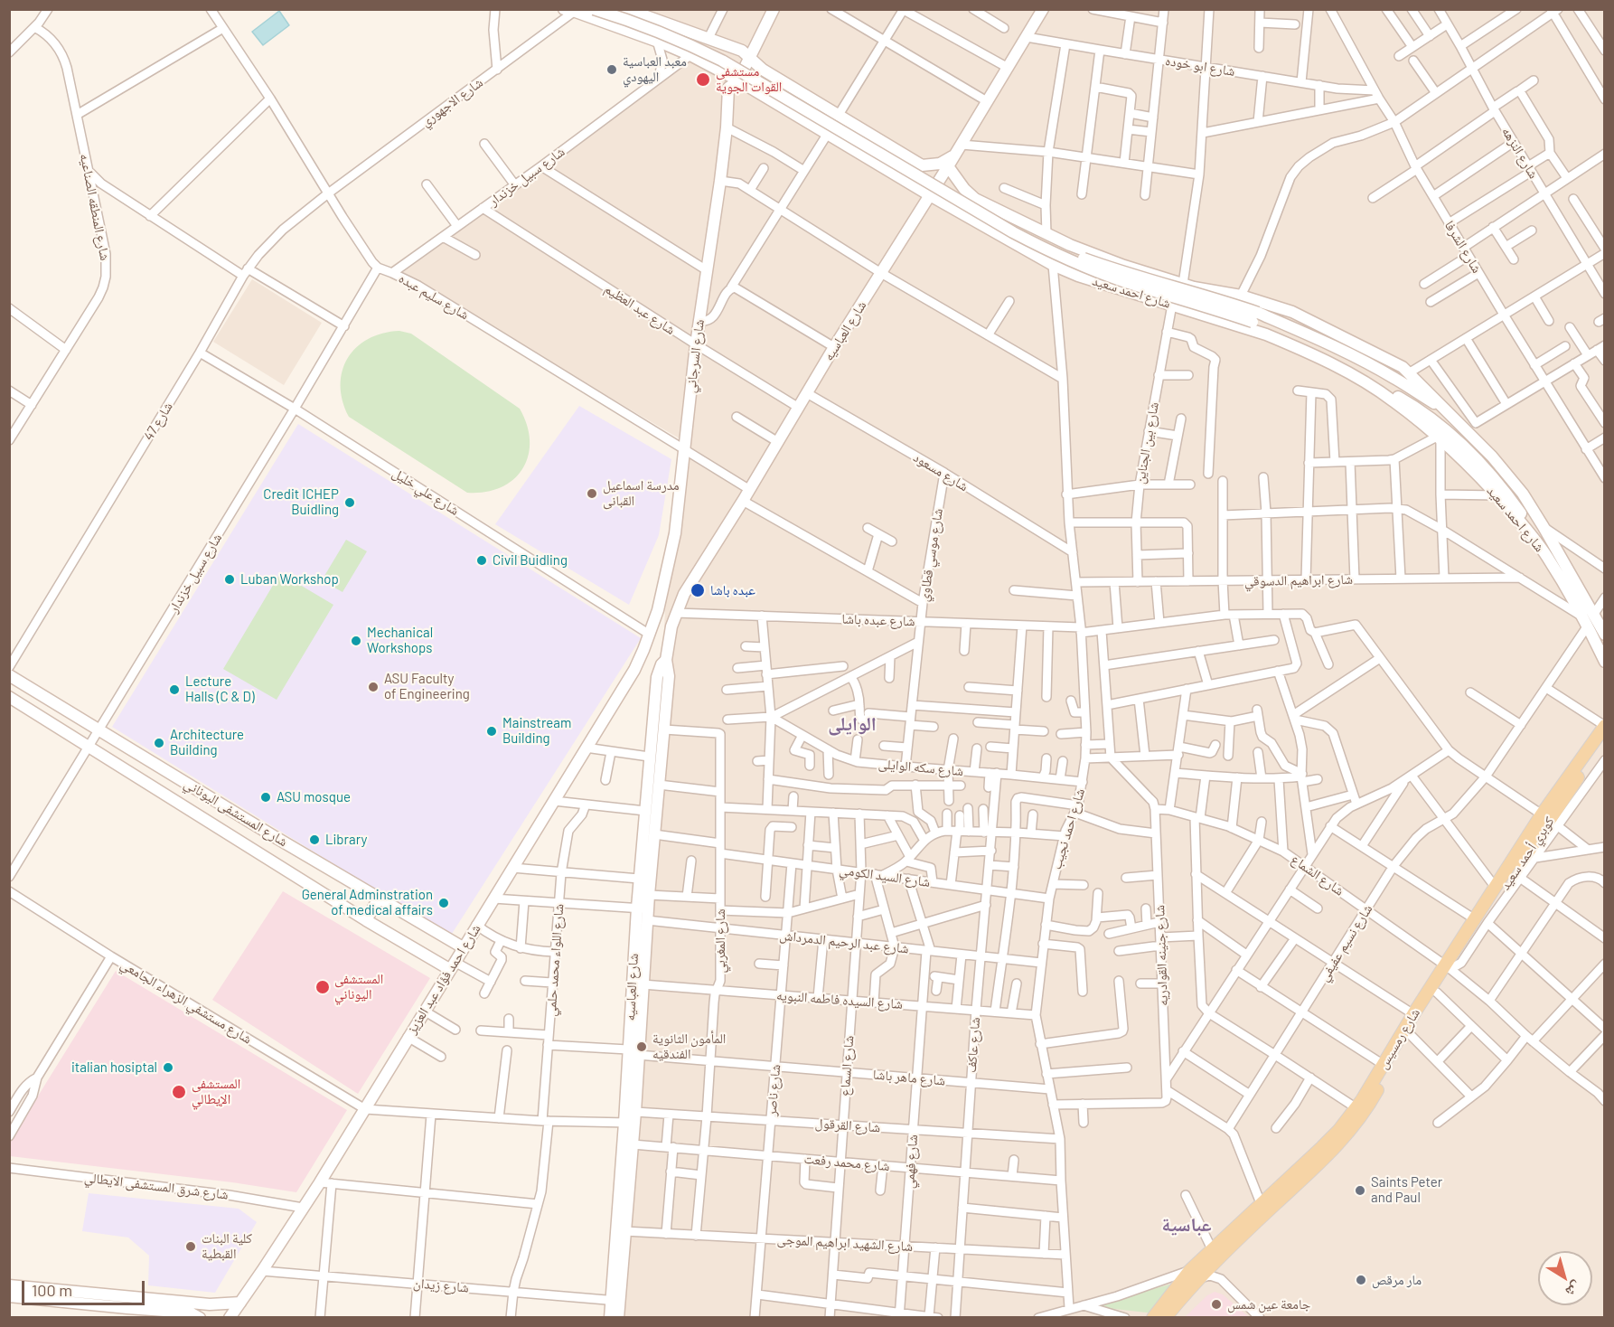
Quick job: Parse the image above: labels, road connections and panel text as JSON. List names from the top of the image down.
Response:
{
  "streets": {
    "main road": [
      "شارع احمد سعيد",
      "شارع العباسيه",
      "شارع السرجاني",
      "شارع المستشفى اليوناني",
      "كوبري أحمد سعيد",
      "شارع احمد فؤاد عبد العزيز",
      "شارع رمسيس"
    ],
    "street": [
      "شارع ابو خوده",
      "شارع الاجهوري",
      "شارع النزهه",
      "شارع سبيل خزندار",
      "شارع المنطقه الصناعيه",
      "شارع الشرفا",
      "شارع سليم عبده",
      "شارع عبد العظيم",
      "شارع 47",
      "شارع بين الجناين",
      "شارع مسعود",
      "شارع علي خليل",
      "شارع موسي قطاوي",
      "شارع ابراهيم الدسوقي",
      "شارع عبده باشا",
      "شارع سكه الوايلى",
      "شارع احمد نجيب",
      "شارع الشماع",
      "شارع السيد الكومي",
      "شارع المغربي",
      "شارع عبد الرحيم الدمرداش",
      "شارع نسيم عفيفي",
      "شارع جنينه القوادريه",
      "شارع اللواء محمد حلمي",
      "شارع السيده فاطمه النبويه",
      "شارع مستشفي الزهراء الجامعي",
      "شارع عاكف",
      "شارع السماع",
      "شارع ماهر باشا",
      "شارع ناصر",
      "شارع القرقول",
      "شارع فهمي",
      "شارع محمد رفعت",
      "شارع شرق المستشفى الايطالي",
      "شارع الشهيد ابراهيم الموجى",
      "شارع زيدان"
    ]
  },
  "crossings": [
    ["شارع ابو خوده", "شارع الشرفا"],
    ["شارع ابو خوده", "شارع العباسيه"],
    ["شارع الاجهوري", "شارع احمد سعيد"],
    ["شارع الاجهوري", "شارع 47"],
    ["شارع سبيل خزندار", "شارع احمد سعيد"],
    ["شارع سبيل خزندار", "شارع سليم عبده"],
    ["شارع سبيل خزندار", "شارع عبد العظيم"],
    ["شارع سبيل خزندار", "شارع علي خليل"],
    ["شارع سبيل خزندار", "شارع المستشفى اليوناني"],
    ["شارع احمد سعيد", "شارع العباسيه"],
    ["شارع احمد سعيد", "شارع السرجاني"],
    ["شارع احمد سعيد", "شارع بين الجناين"],
    ["شارع احمد سعيد", "شارع احمد نجيب"],
    ["شارع احمد سعيد", "شارع نسيم عفيفي"],
    ["شارع سليم عبده", "شارع العباسيه"],
    ["شارع سليم عبده", "شارع السرجاني"],
    ["شارع عبد العظيم", "شارع العباسيه"],
    ["شارع عبد العظيم", "شارع السرجاني"],
    ["شارع العباسيه", "شارع مسعود"],
    ["شارع العباسيه", "شارع عبده باشا"],
    ["شارع العباسيه", "شارع المغربي"],
    ["شارع العباسيه", "شارع عبد الرحيم الدمرداش"],
    ["شارع العباسيه", "شارع السيده فاطمه النبويه"],
    ["شارع العباسيه", "شارع ماهر باشا"],
    ["شارع العباسيه", "شارع القرقول"],
    ["شارع العباسيه", "شارع محمد رفعت"],
    ["شارع العباسيه", "شارع الشهيد ابراهيم الموجى"],
    ["شارع العباسيه", "شارع زيدان"],
    ["شارع السرجاني", "شارع علي خليل"],
    ["شارع السرجاني", "شارع احمد فؤاد عبد العزيز"],
    ["شارع 47", "شارع علي خليل"],
    ["شارع بين الجناين", "شارع ابراهيم الدسوقي"],
    ["شارع مسعود", "شارع موسي قطاوي"],
    ["شارع مسعود", "شارع احمد نجيب"],
    ["شارع علي خليل", "شارع احمد فؤاد عبد العزيز"],
    ["شارع موسي قطاوي", "شارع عبده باشا"],
    ["شارع موسي قطاوي", "شارع سكه الوايلى"],
    ["شارع ابراهيم الدسوقي", "شارع احمد نجيب"],
    ["شارع عبده باشا", "شارع احمد نجيب"],
    ["شارع سكه الوايلى", "شارع احمد نجيب"],
    ["شارع سكه الوايلى", "شارع عاكف"],
    ["شارع المستشفى اليوناني", "شارع احمد فؤاد عبد العزيز"],
    ["شارع احمد نجيب", "شارع السيد الكومي"],
    ["شارع احمد نجيب", "شارع عبد الرحيم الدمرداش"],
    ["شارع احمد نجيب", "شارع السيده فاطمه النبويه"],
    ["شارع احمد نجيب", "شارع ماهر باشا"],
    ["شارع احمد نجيب", "شارع القرقول"],
    ["شارع احمد نجيب", "شارع محمد رفعت"],
    ["شارع احمد نجيب", "شارع الشهيد ابراهيم الموجى"],
    ["كوبري أحمد سعيد", "شارع الشماع"],
    ["كوبري أحمد سعيد", "شارع رمسيس"],
    ["شارع الشماع", "شارع نسيم عفيفي"],
    ["شارع الشماع", "شارع جنينه القوادريه"],
    ["شارع الشماع", "شارع رمسيس"],
    ["شارع السيد الكومي", "شارع المغربي"],
    ["شارع السيد الكومي", "شارع عاكف"],
    ["شارع السيد الكومي", "شارع السماع"],
    ["شارع السيد الكومي", "شارع ناصر"],
    ["شارع المغربي", "شارع عبد الرحيم الدمرداش"],
    ["شارع المغربي", "شارع السيده فاطمه النبويه"],
    ["شارع المغربي", "شارع ماهر باشا"],
    ["شارع المغربي", "شارع القرقول"],
    ["شارع المغربي", "شارع محمد رفعت"],
    ["شارع المغربي", "شارع الشهيد ابراهيم الموجى"],
    ["شارع عبد الرحيم الدمرداش", "شارع عاكف"],
    ["شارع عبد الرحيم الدمرداش", "شارع السماع"],
    ["شارع عبد الرحيم الدمرداش", "شارع ناصر"],
    ["شارع عبد الرحيم الدمرداش", "شارع فهمي"],
    ["شارع اللواء محمد حلمي", "شارع ماهر باشا"],
    ["شارع اللواء محمد حلمي", "شارع القرقول"],
    ["شارع اللواء محمد حلمي", "شارع زيدان"],
    ["شارع احمد فؤاد عبد العزيز", "شارع مستشفي الزهراء الجامعي"],
    ["شارع احمد فؤاد عبد العزيز", "شارع القرقول"],
    ["شارع احمد فؤاد عبد العزيز", "شارع شرق المستشفى الايطالي"],
    ["شارع احمد فؤاد عبد العزيز", "شارع زيدان"],
    ["شارع السيده فاطمه النبويه", "شارع عاكف"],
    ["شارع السيده فاطمه النبويه", "شارع السماع"],
    ["شارع السيده فاطمه النبويه", "شارع ناصر"],
    ["شارع السيده فاطمه النبويه", "شارع فهمي"],
    ["شارع مستشفي الزهراء الجامعي", "شارع القرقول"],
    ["شارع عاكف", "شارع ماهر باشا"],
    ["شارع عاكف", "شارع القرقول"],
    ["شارع عاكف", "شارع محمد رفعت"],
    ["شارع عاكف", "شارع الشهيد ابراهيم الموجى"],
    ["شارع السماع", "شارع ماهر باشا"],
    ["شارع السماع", "شارع القرقول"],
    ["شارع السماع", "شارع محمد رفعت"],
    ["شارع السماع", "شارع الشهيد ابراهيم الموجى"],
    ["شارع ماهر باشا", "شارع ناصر"],
    ["شارع ماهر باشا", "شارع فهمي"],
    ["شارع ناصر", "شارع القرقول"],
    ["شارع ناصر", "شارع محمد رفعت"],
    ["شارع ناصر", "شارع الشهيد ابراهيم الموجى"],
    ["شارع القرقول", "شارع فهمي"],
    ["شارع فهمي", "شارع محمد رفعت"],
    ["شارع فهمي", "شارع الشهيد ابراهيم الموجى"]
  ],
  "districts": ["الوايلى", "عباسية"],
  "places": [
    "معبد العباسية اليهودي",
    "مستشفى القوات الجوية",
    "مدرسة اسماعيل القبانى",
    "Credit ICHEP Buidling",
    "Civil Buidling",
    "Luban Workshop",
    "عبده باشا",
    "Mechanical Workshops",
    "ASU Faculty of Engineering",
    "Lecture Halls (C & D)",
    "Mainstream Building",
    "Architecture Building",
    "ASU mosque",
    "Library",
    "General Adminstration of medical affairs",
    "المستشفى اليوناني",
    "المأمون الثانوية الفندقيه",
    "italian hosiptal",
    "المستشفى الإيطالي",
    "Saints Peter and Paul",
    "كلية البنات القبطية",
    "مار مرقص",
    "جامعة عين شمس"
  ],
  "scale_bar": "100 m",
  "north": "bottom right"
}
